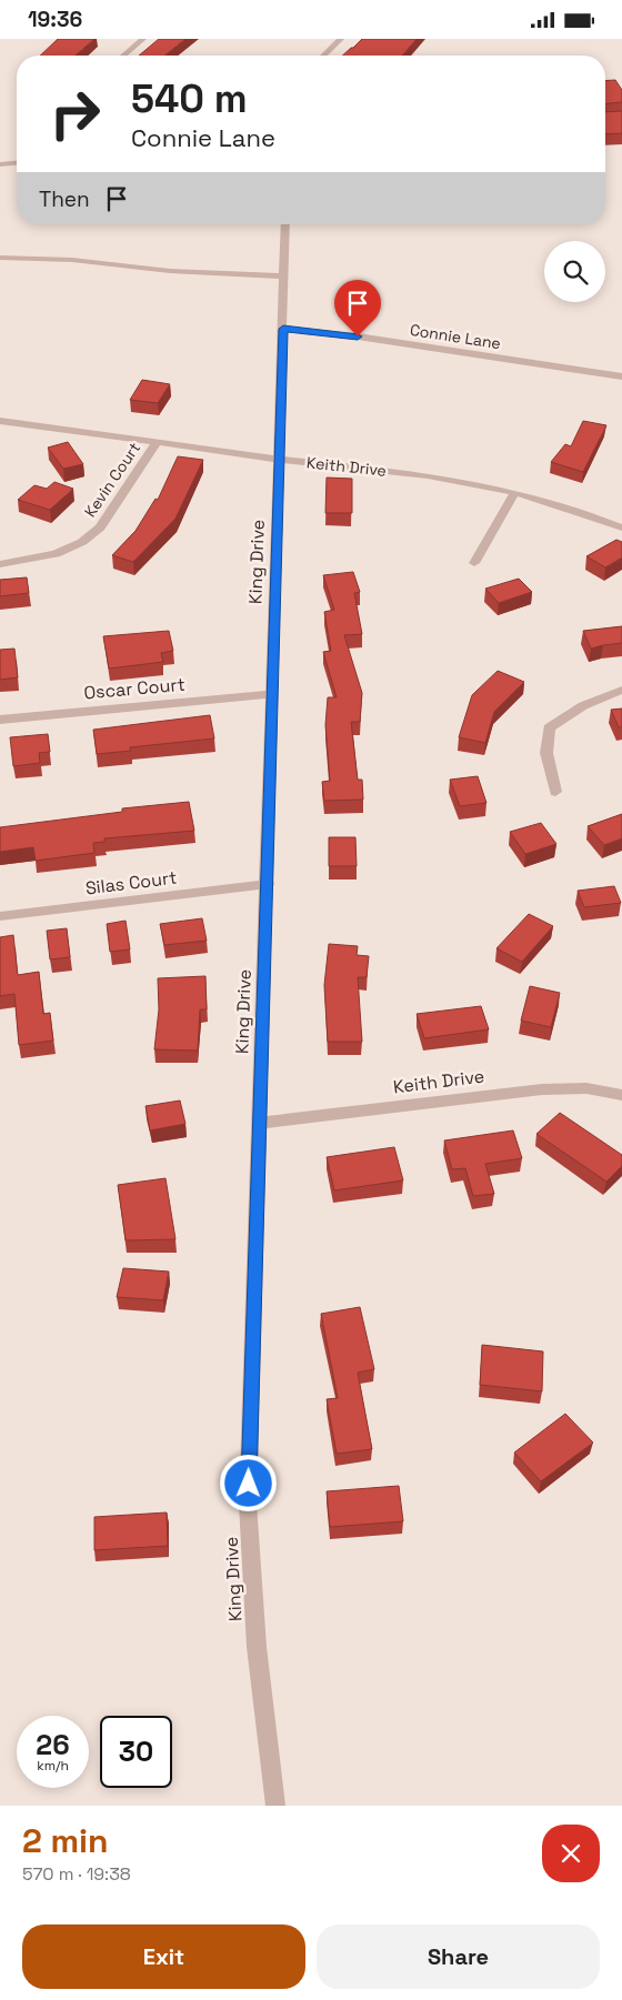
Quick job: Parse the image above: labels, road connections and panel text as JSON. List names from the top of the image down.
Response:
{
  "streets": {
    "street": [
      "Connie Lane",
      "Keith Drive",
      "Kevin Court",
      "King Drive",
      "Oscar Court",
      "Silas Court"
    ]
  },
  "crossings": [
    ["Connie Lane", "King Drive"],
    ["Keith Drive", "Kevin Court"],
    ["Keith Drive", "King Drive"],
    ["King Drive", "Oscar Court"],
    ["King Drive", "Silas Court"]
  ],
  "page": {
    "status": "19:36",
    "turn": ["540 m", "Connie Lane"],
    "then": "Then",
    "speed": "26 km/h",
    "limit": "30",
    "heading": ["2 min", "570 m · 19:38"],
    "buttons": ["Exit", "Share"]
  }
}
